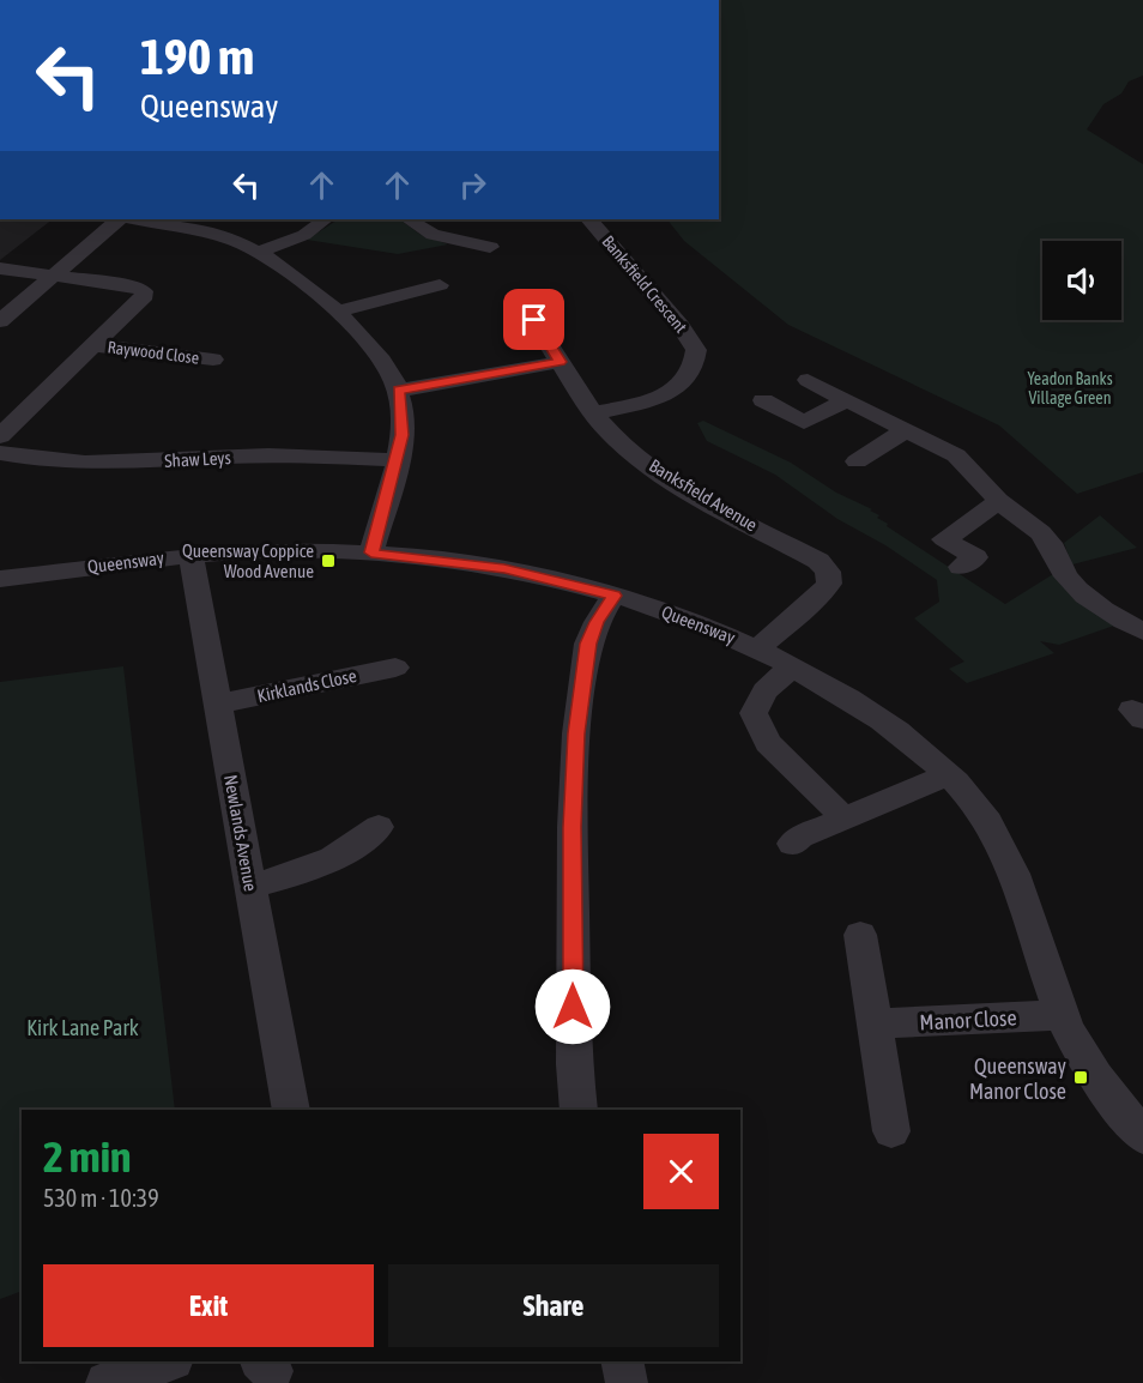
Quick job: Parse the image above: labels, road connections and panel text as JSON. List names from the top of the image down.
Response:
{
  "streets": {
    "street": [
      "Banksfield Crescent",
      "Raywood Close",
      "Shaw Leys",
      "Banksfield Avenue",
      "Queensway",
      "Kirklands Close",
      "Newlands Avenue",
      "Manor Close"
    ]
  },
  "crossings": [
    ["Banksfield Crescent", "Banksfield Avenue"],
    ["Banksfield Avenue", "Queensway"],
    ["Queensway", "Newlands Avenue"],
    ["Queensway", "Manor Close"],
    ["Kirklands Close", "Newlands Avenue"]
  ],
  "parks": ["Yeadon Banks Village Green", "Kirk Lane Park"],
  "places": {
    "transit": ["Queensway Coppice Wood Avenue", "Queensway Manor Close"]
  },
  "page": {
    "turn": ["190 m", "Queensway"],
    "heading": ["2 min", "530 m · 10:39"],
    "buttons": ["Exit", "Share"]
  }
}
